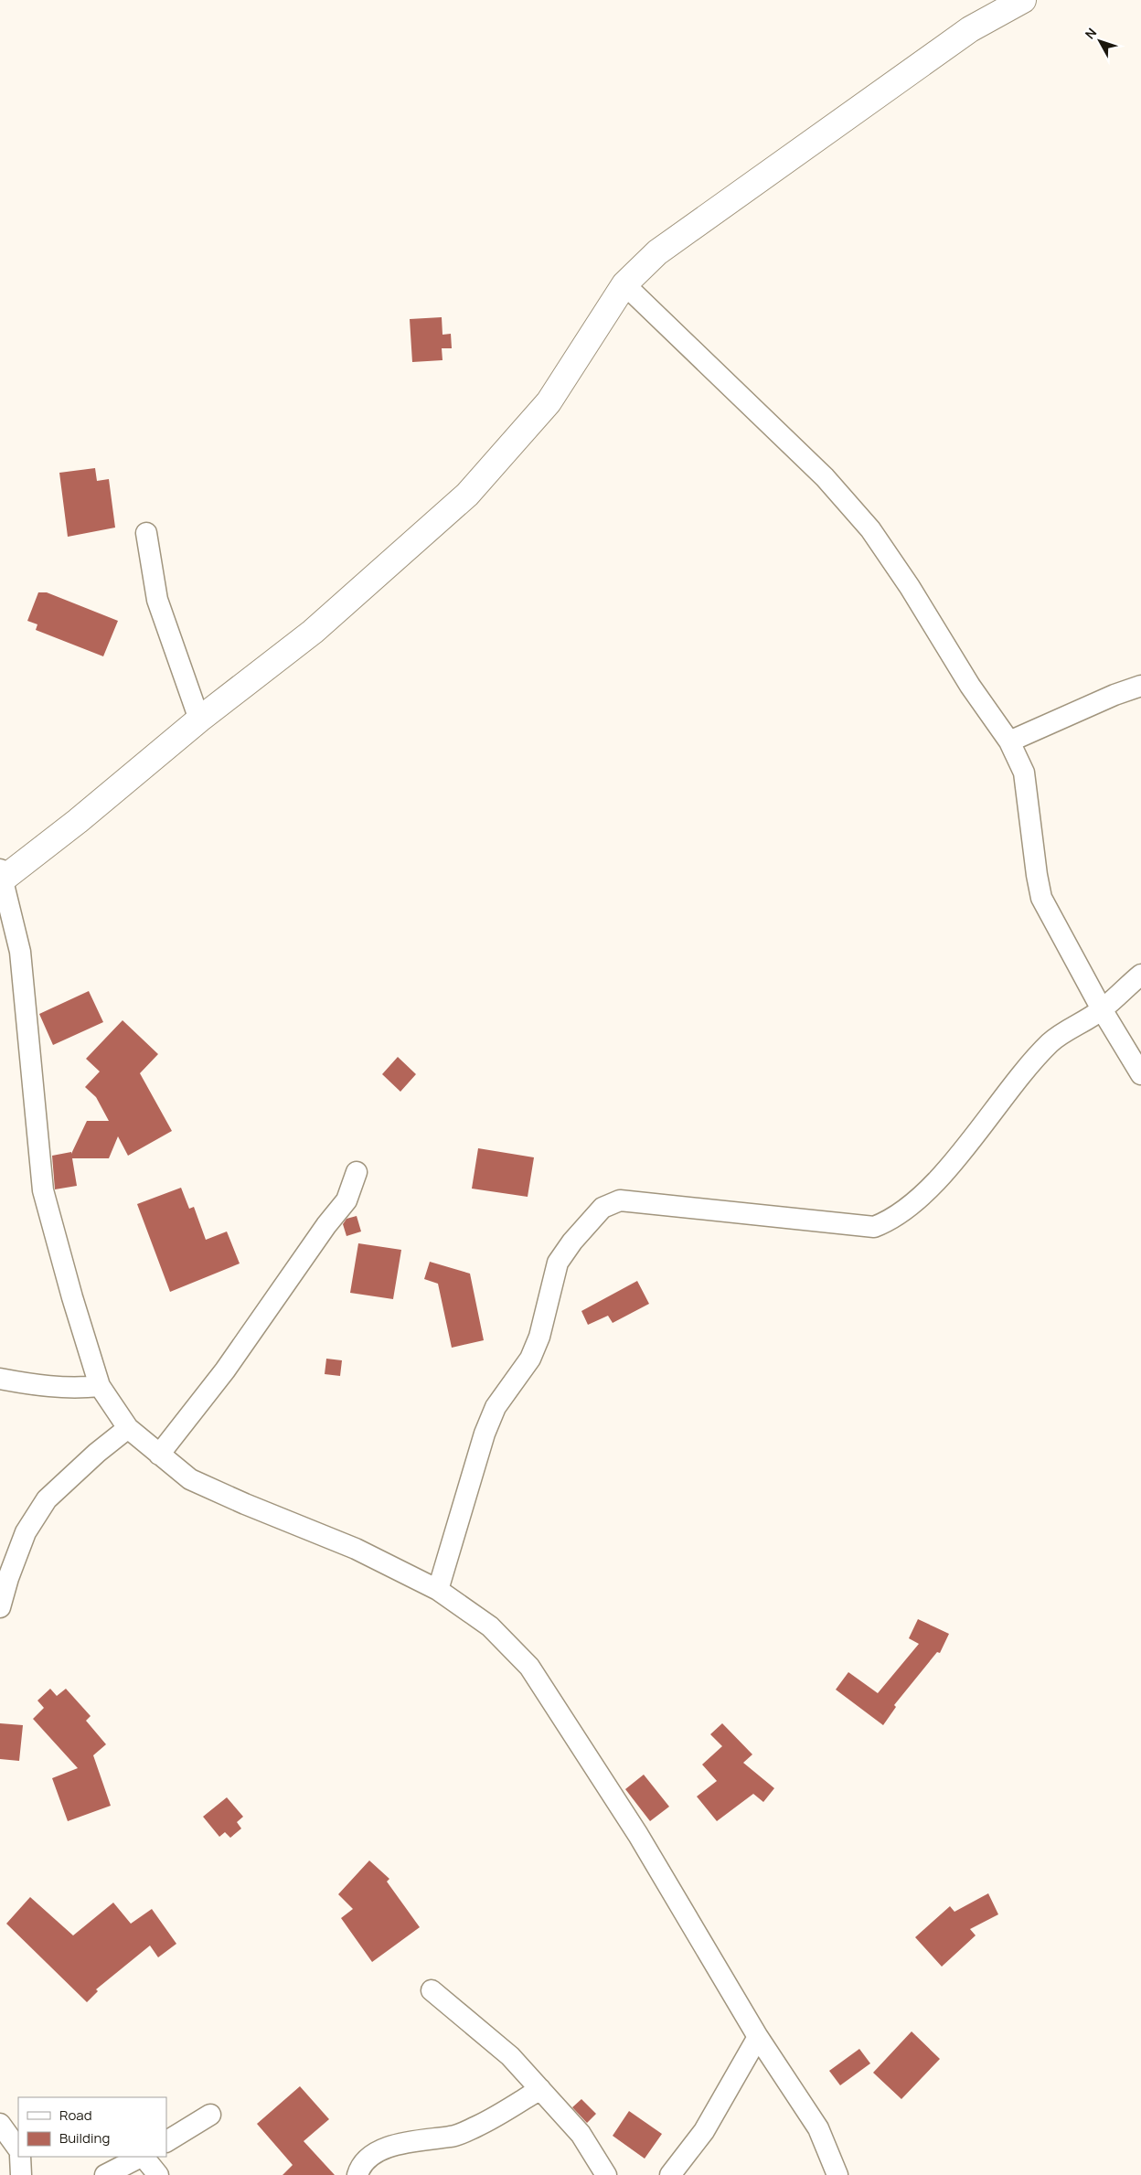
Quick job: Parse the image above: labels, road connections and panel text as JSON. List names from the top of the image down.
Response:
{
  "legend": ["Road", "Building"],
  "north": "top left"
}
